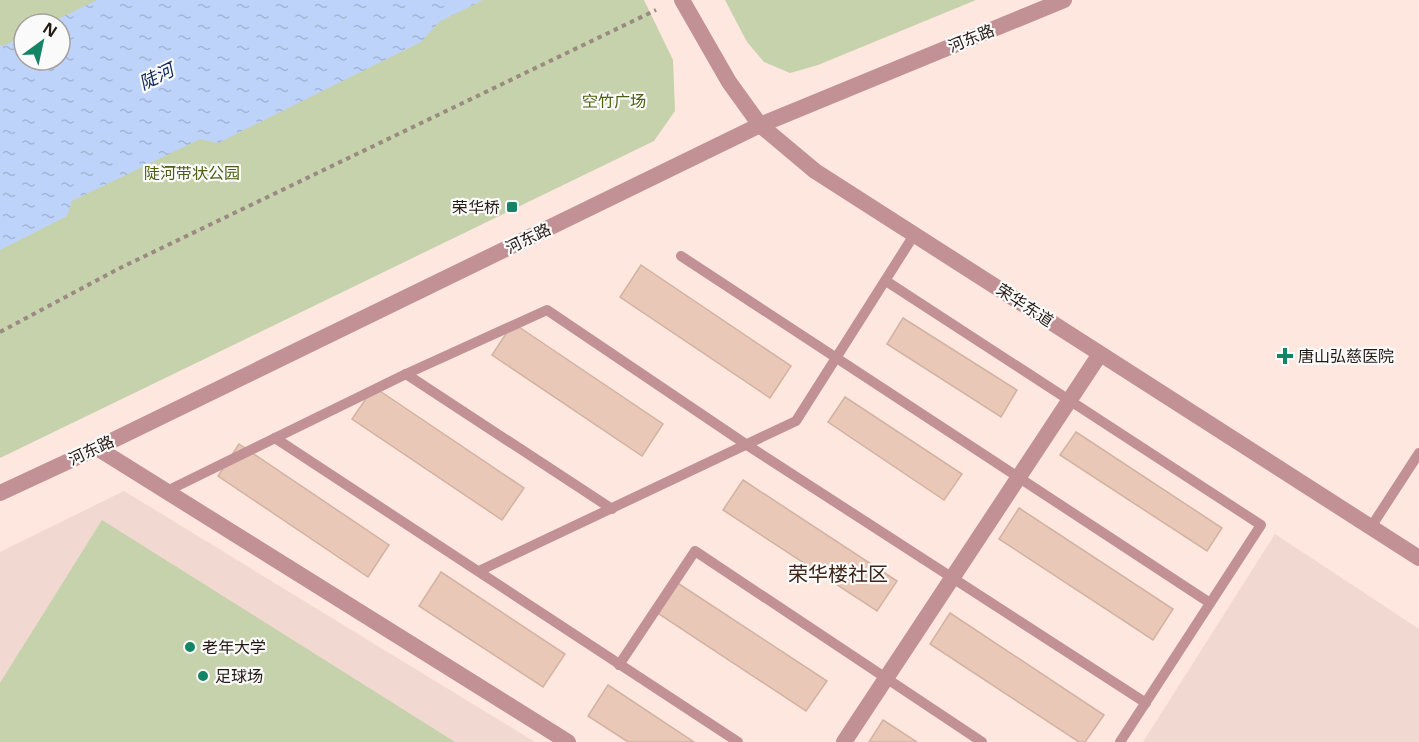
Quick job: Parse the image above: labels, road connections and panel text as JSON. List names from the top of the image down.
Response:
{
  "streets": {
    "street": ["河东路", "荣华东道"]
  },
  "crossings": [
    ["河东路", "荣华东道"]
  ],
  "districts": ["荣华楼社区"],
  "water": ["陡河"],
  "parks": ["空竹广场", "陡河带状公园"],
  "places": {
    "transit": ["荣华桥"],
    "health": ["唐山弘慈医院"],
    "other": ["老年大学", "足球场"]
  },
  "north": "top right"
}
